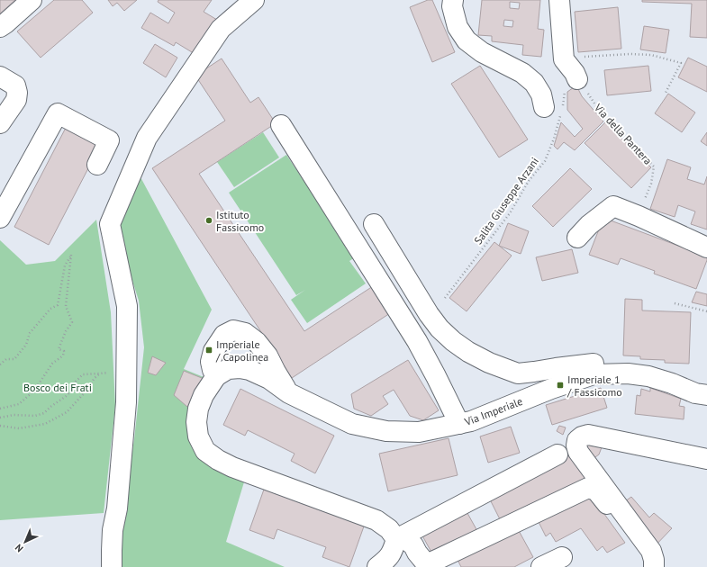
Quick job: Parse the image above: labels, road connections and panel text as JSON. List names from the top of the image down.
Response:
{
  "streets": {
    "street": ["Via Imperiale"],
    "path": ["Via della Pantera", "Salita Giuseppe Arzani"]
  },
  "parks": ["Bosco dei Frati"],
  "places": {
    "other": ["Istituto Fassicomo"],
    "transit": ["Imperiale / Capolinea", "Imperiale 1 / Fassicomo"]
  },
  "north": "bottom left"
}
